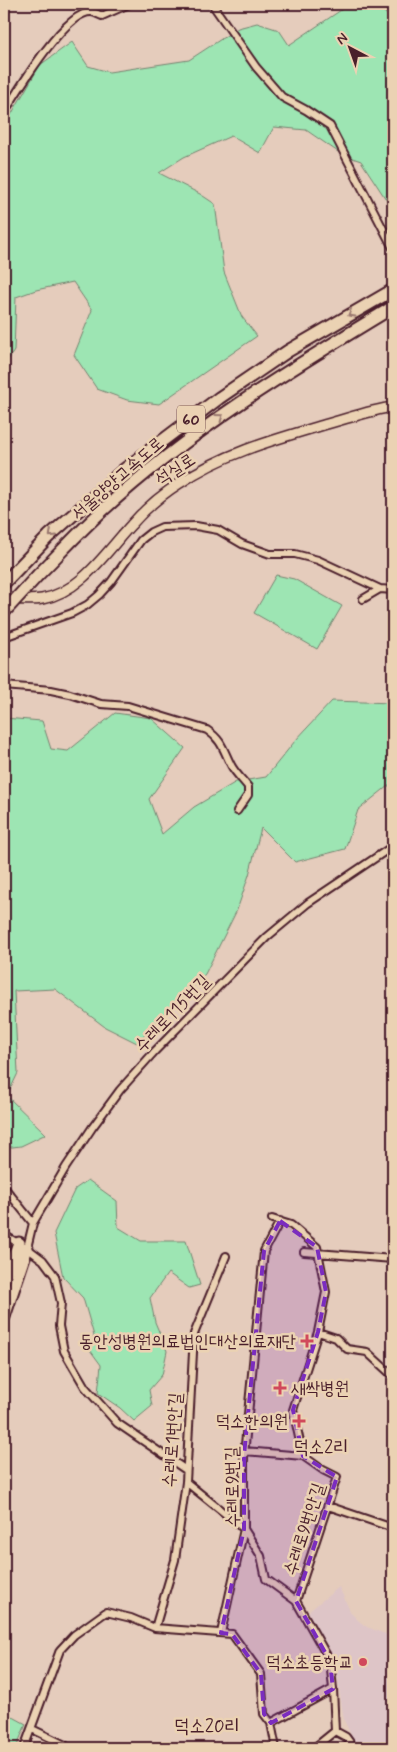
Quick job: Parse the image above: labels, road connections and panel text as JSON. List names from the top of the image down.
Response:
{
  "streets": {
    "highway": ["60", "서울양양고속도로"],
    "main road": ["석실로"],
    "street": [
      "수레로115번길",
      "수레로1번안길",
      "수레로9번길",
      "수레로9번안길"
    ]
  },
  "crossings": [
    ["수레로9번길", "수레로9번안길"]
  ],
  "districts": ["덕소2리", "덕소20리"],
  "places": {
    "health": ["동안성병원의료법인대산의료재단", "새싹병원", "덕소한의원"],
    "other": ["덕소초등학교"]
  },
  "north": "top left"
}
